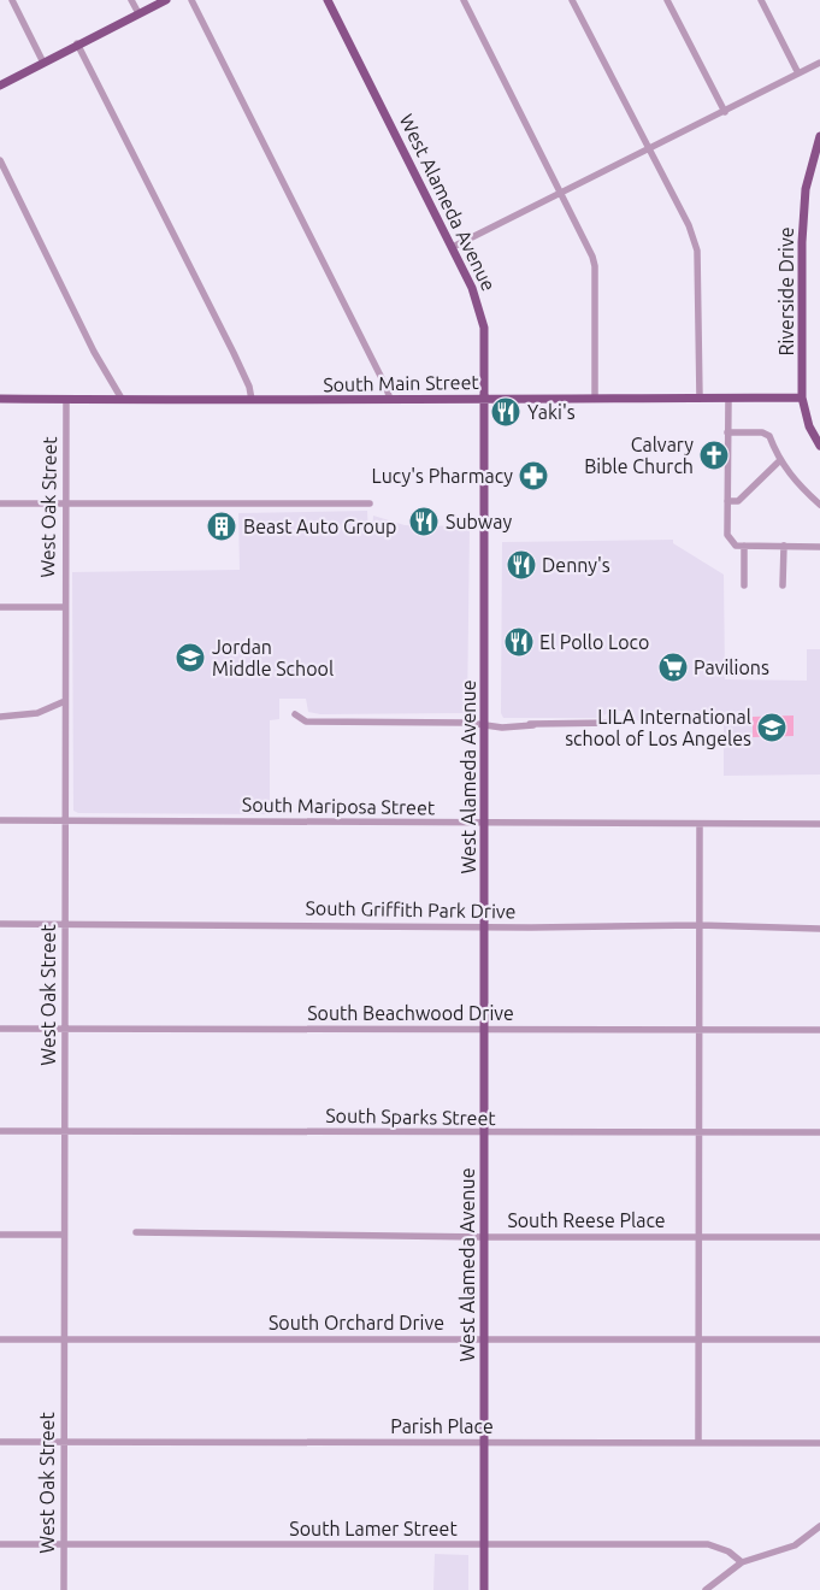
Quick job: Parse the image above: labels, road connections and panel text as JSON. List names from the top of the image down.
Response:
{
  "streets": {
    "main road": ["West Alameda Avenue", "Riverside Drive", "South Main Street"],
    "street": [
      "West Oak Street",
      "South Mariposa Street",
      "South Griffith Park Drive",
      "South Beachwood Drive",
      "South Sparks Street",
      "South Reese Place",
      "South Orchard Drive",
      "Parish Place",
      "South Lamer Street"
    ]
  },
  "crossings": [
    ["West Alameda Avenue", "South Main Street"],
    ["West Alameda Avenue", "South Mariposa Street"],
    ["West Alameda Avenue", "South Griffith Park Drive"],
    ["West Alameda Avenue", "South Beachwood Drive"],
    ["West Alameda Avenue", "South Sparks Street"],
    ["West Alameda Avenue", "South Reese Place"],
    ["West Alameda Avenue", "South Orchard Drive"],
    ["West Alameda Avenue", "Parish Place"],
    ["West Alameda Avenue", "South Lamer Street"],
    ["Riverside Drive", "South Main Street"],
    ["South Main Street", "West Oak Street"],
    ["West Oak Street", "South Mariposa Street"],
    ["West Oak Street", "South Griffith Park Drive"],
    ["West Oak Street", "South Beachwood Drive"],
    ["West Oak Street", "South Sparks Street"],
    ["West Oak Street", "South Orchard Drive"],
    ["West Oak Street", "Parish Place"],
    ["West Oak Street", "South Lamer Street"]
  ],
  "places": {
    "restaurant": [
      "Yaki's",
      "Subway",
      "Denny's",
      "El Pollo Loco"
    ],
    "church": ["Calvary Bible Church"],
    "pharmacy": ["Lucy's Pharmacy"],
    "building": ["Beast Auto Group"],
    "school or university": ["Jordan Middle School", "LILA International school of Los Angeles"],
    "supermarket": ["Pavilions"]
  }
}
